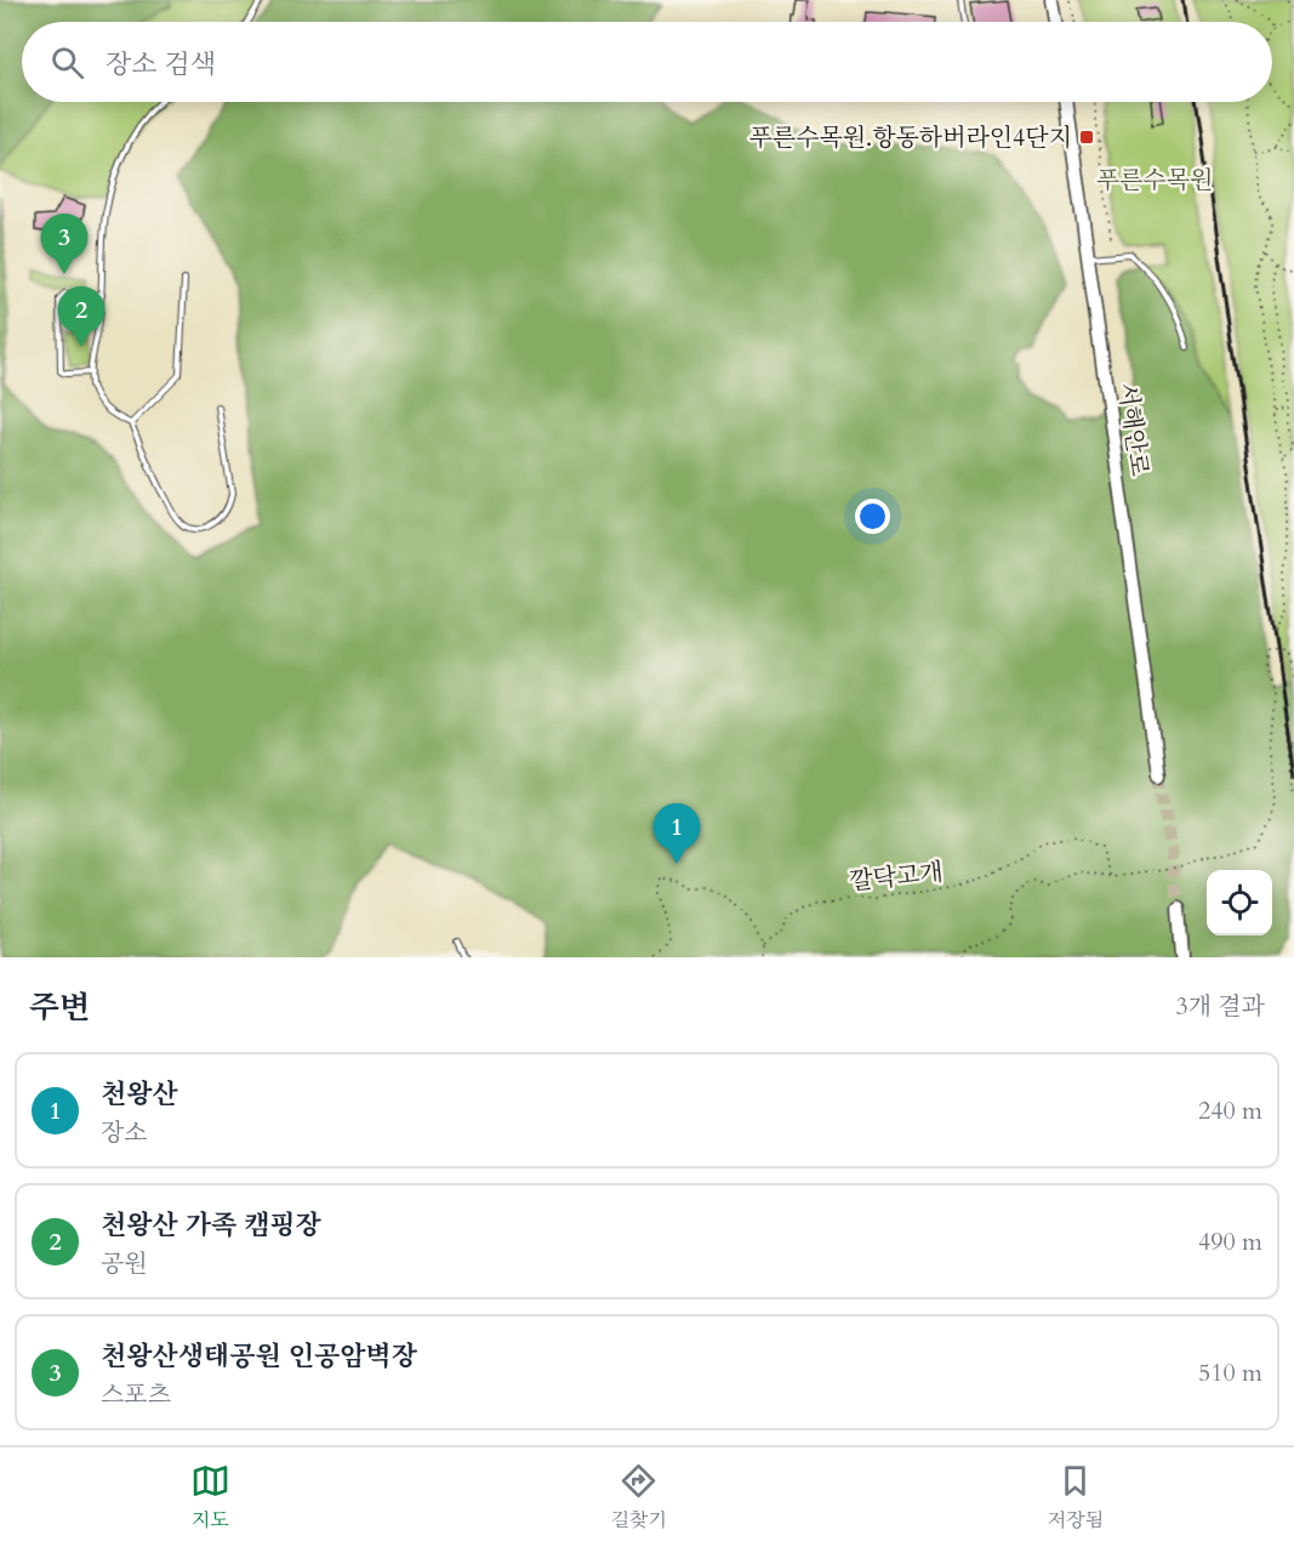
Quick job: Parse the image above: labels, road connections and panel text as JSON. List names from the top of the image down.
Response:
{
  "streets": {
    "main road": ["서해안로"],
    "path": ["깔닥고개"]
  },
  "parks": ["푸른수목원"],
  "places": {
    "transit": ["푸른수목원.항동하버라인4단지"]
  },
  "page": {
    "search": "장소 검색",
    "pins": ["3", "2", "1"],
    "heading": ["주변", "3개 결과"],
    "list": [
      {
        "mark": "1",
        "name": "천왕산",
        "note": "장소",
        "value": "240 m"
      },
      {
        "mark": "2",
        "name": "천왕산 가족 캠핑장",
        "note": "공원",
        "value": "490 m"
      },
      {
        "mark": "3",
        "name": "천왕산생태공원 인공암벽장",
        "note": "스포츠",
        "value": "510 m"
      }
    ],
    "nav": ["지도", "길찾기", "저장됨"]
  }
}
